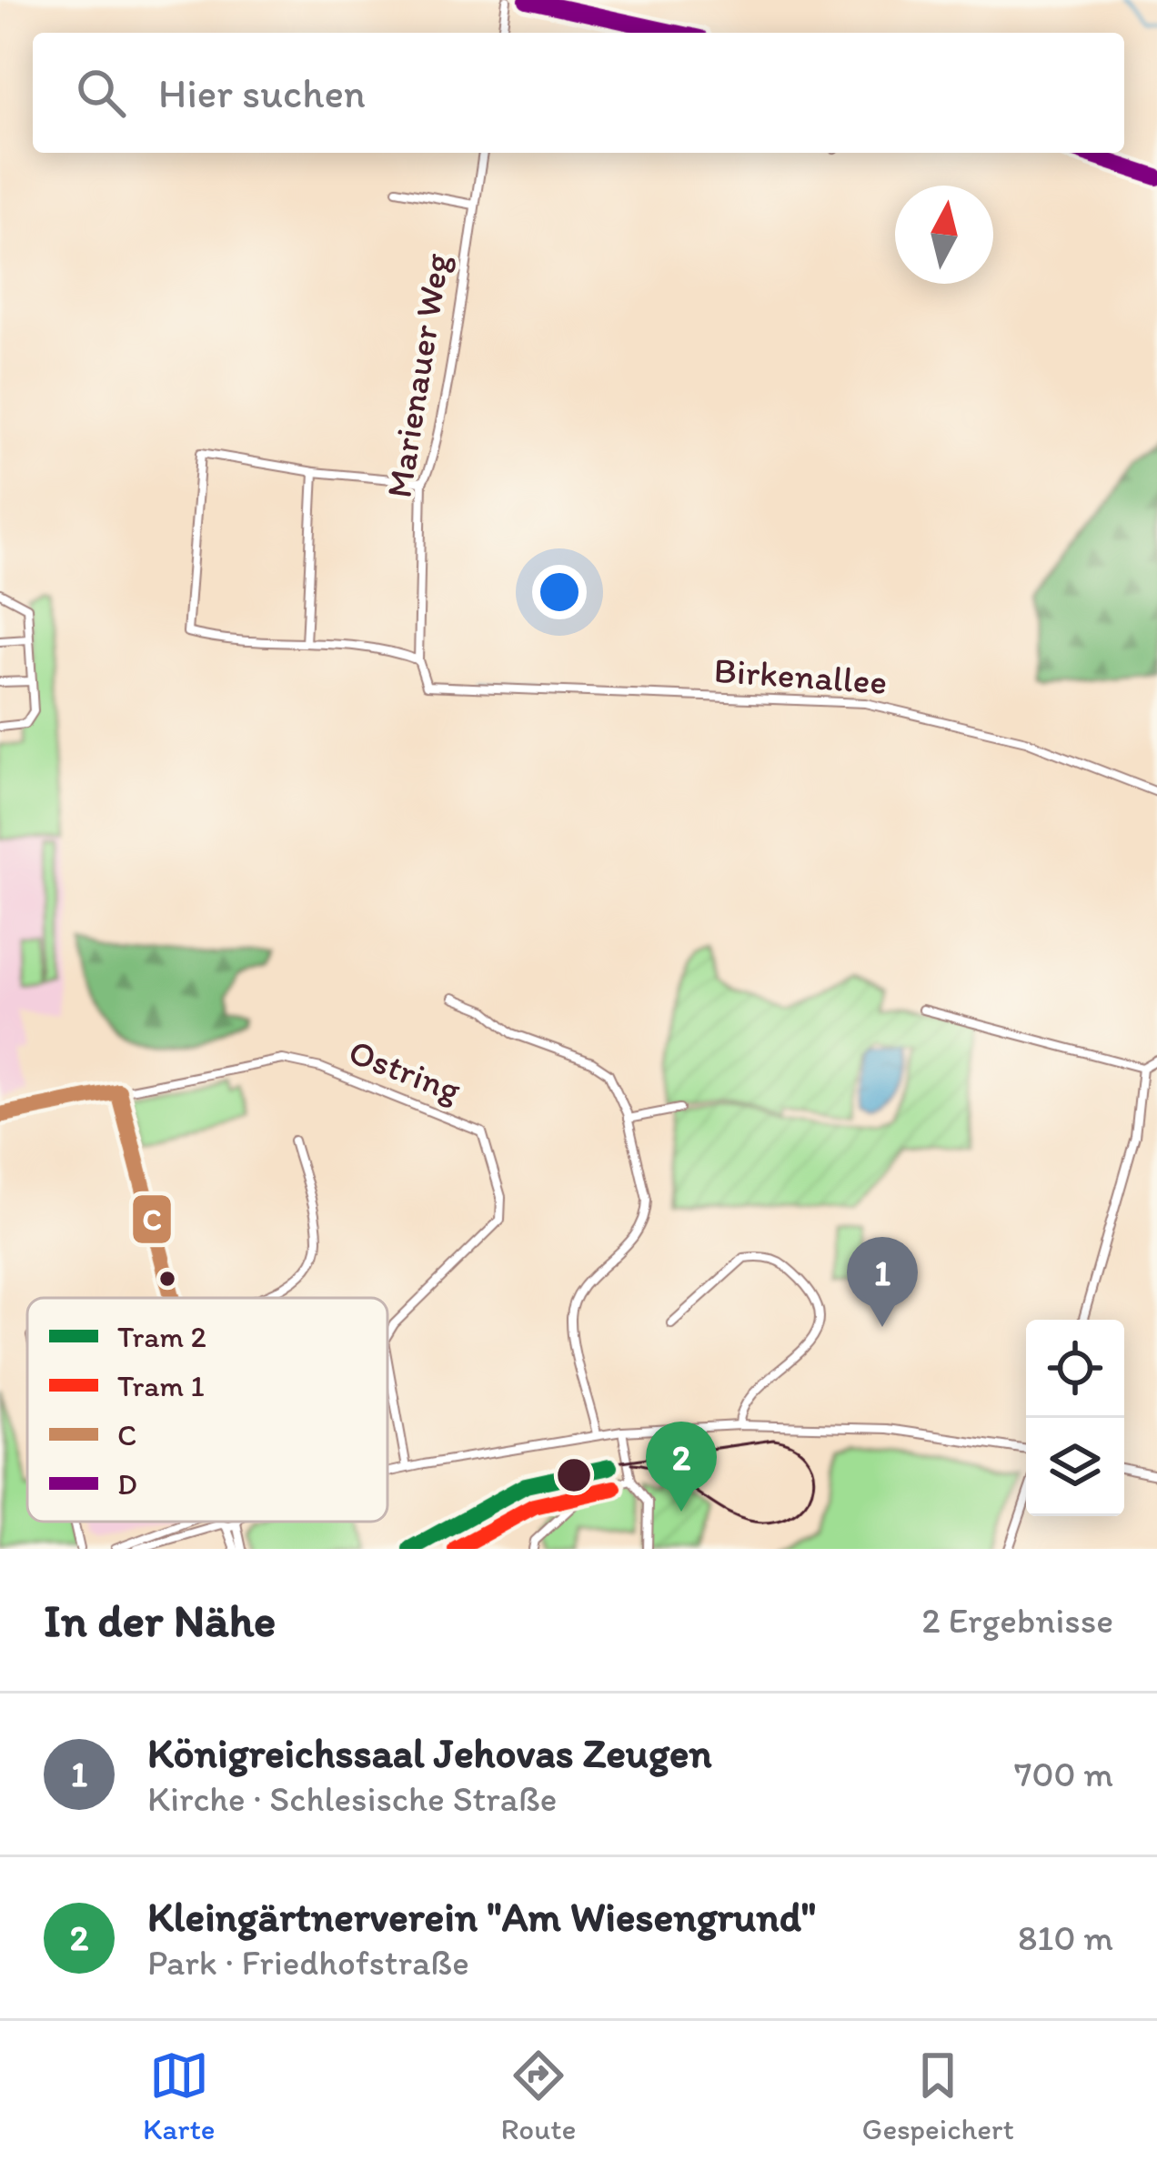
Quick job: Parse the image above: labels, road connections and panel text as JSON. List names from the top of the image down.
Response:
{
  "streets": {
    "street": ["Marienauer Weg", "Birkenallee", "Ostring"]
  },
  "crossings": [
    ["Marienauer Weg", "Birkenallee"]
  ],
  "lines": [
    "transit line D",
    "transit line C",
    "tram line 2",
    "tram line 1"
  ],
  "legend": [
    "Tram 2",
    "Tram 1",
    "C",
    "D"
  ],
  "north": "top",
  "page": {
    "search": "Hier suchen",
    "pins": ["1", "2"],
    "heading": ["In der Nähe", "2 Ergebnisse"],
    "list": [
      {
        "mark": "1",
        "name": "Königreichssaal Jehovas Zeugen",
        "note": "Kirche · Schlesische Straße",
        "value": "700 m"
      },
      {
        "mark": "2",
        "name": "Kleingärtnerverein \"Am Wiesengrund\"",
        "note": "Park · Friedhofstraße",
        "value": "810 m"
      }
    ],
    "nav": ["Karte", "Route", "Gespeichert"]
  }
}
